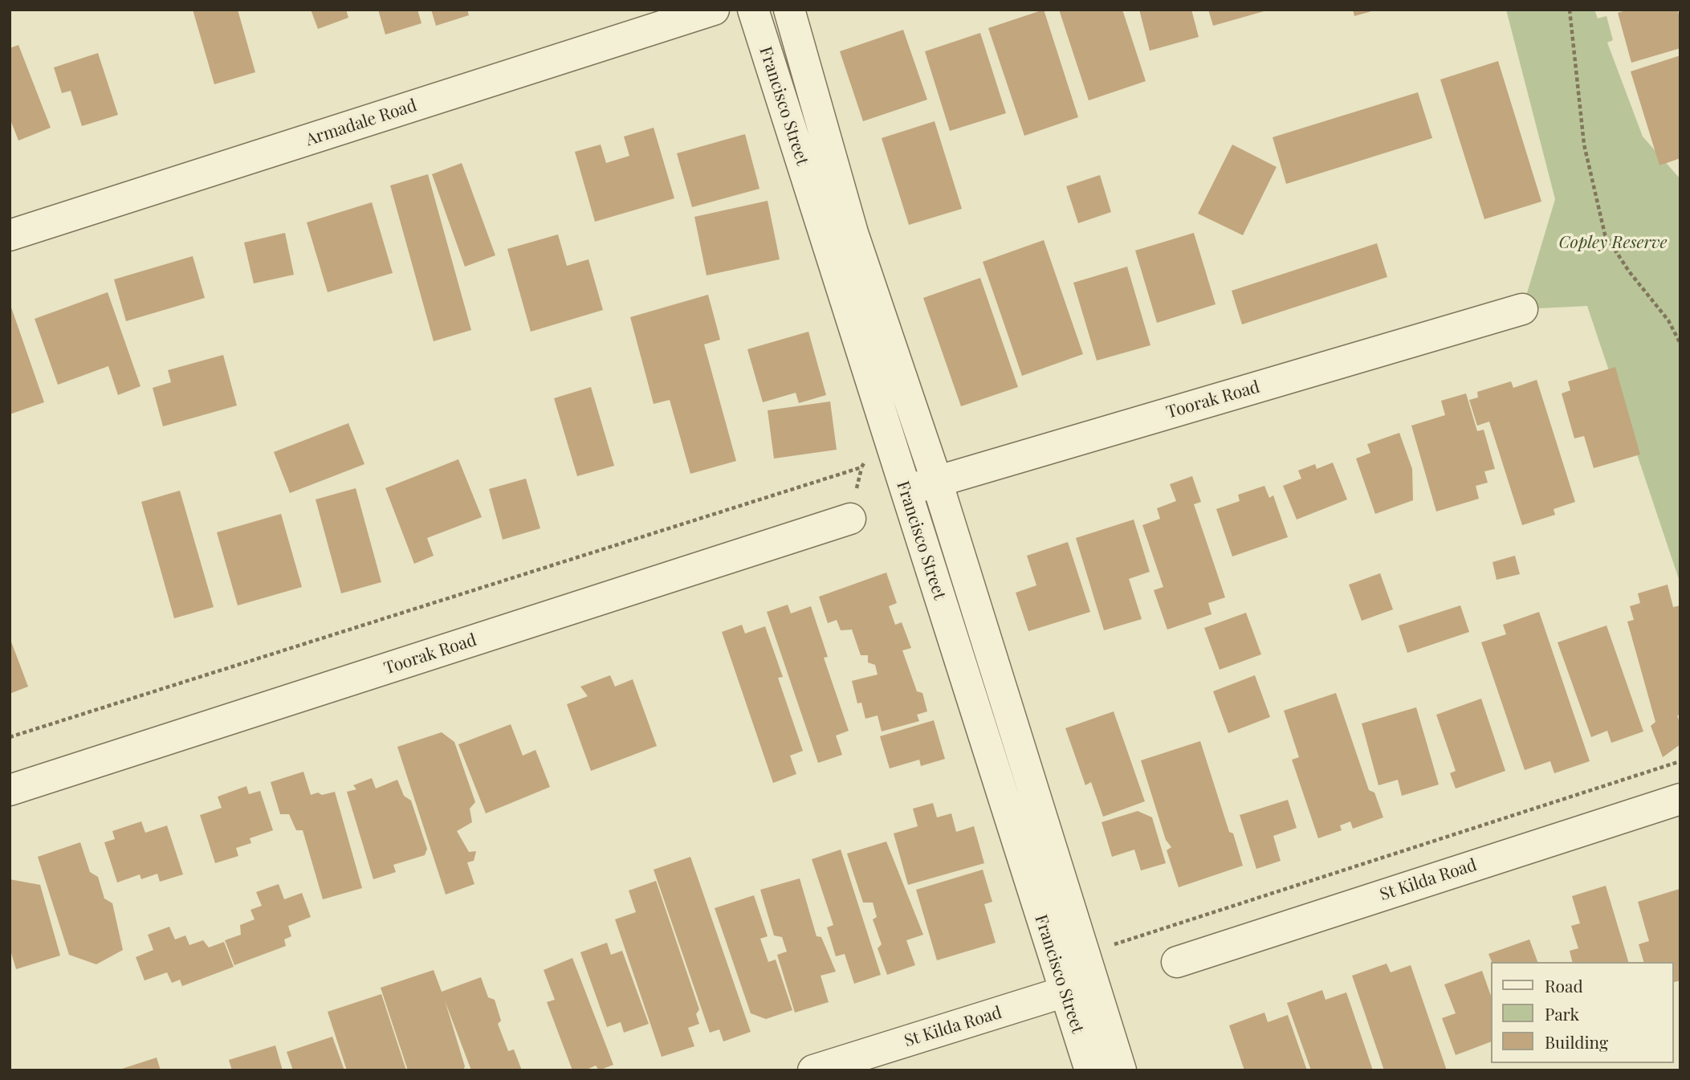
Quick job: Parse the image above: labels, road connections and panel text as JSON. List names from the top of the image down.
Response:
{
  "streets": {
    "street": [
      "Francisco Street",
      "Armadale Road",
      "Toorak Road",
      "St Kilda Road"
    ]
  },
  "crossings": [
    ["Francisco Street", "Toorak Road"],
    ["Francisco Street", "St Kilda Road"]
  ],
  "parks": ["Copley Reserve"],
  "legend": ["Road", "Park", "Building"]
}
